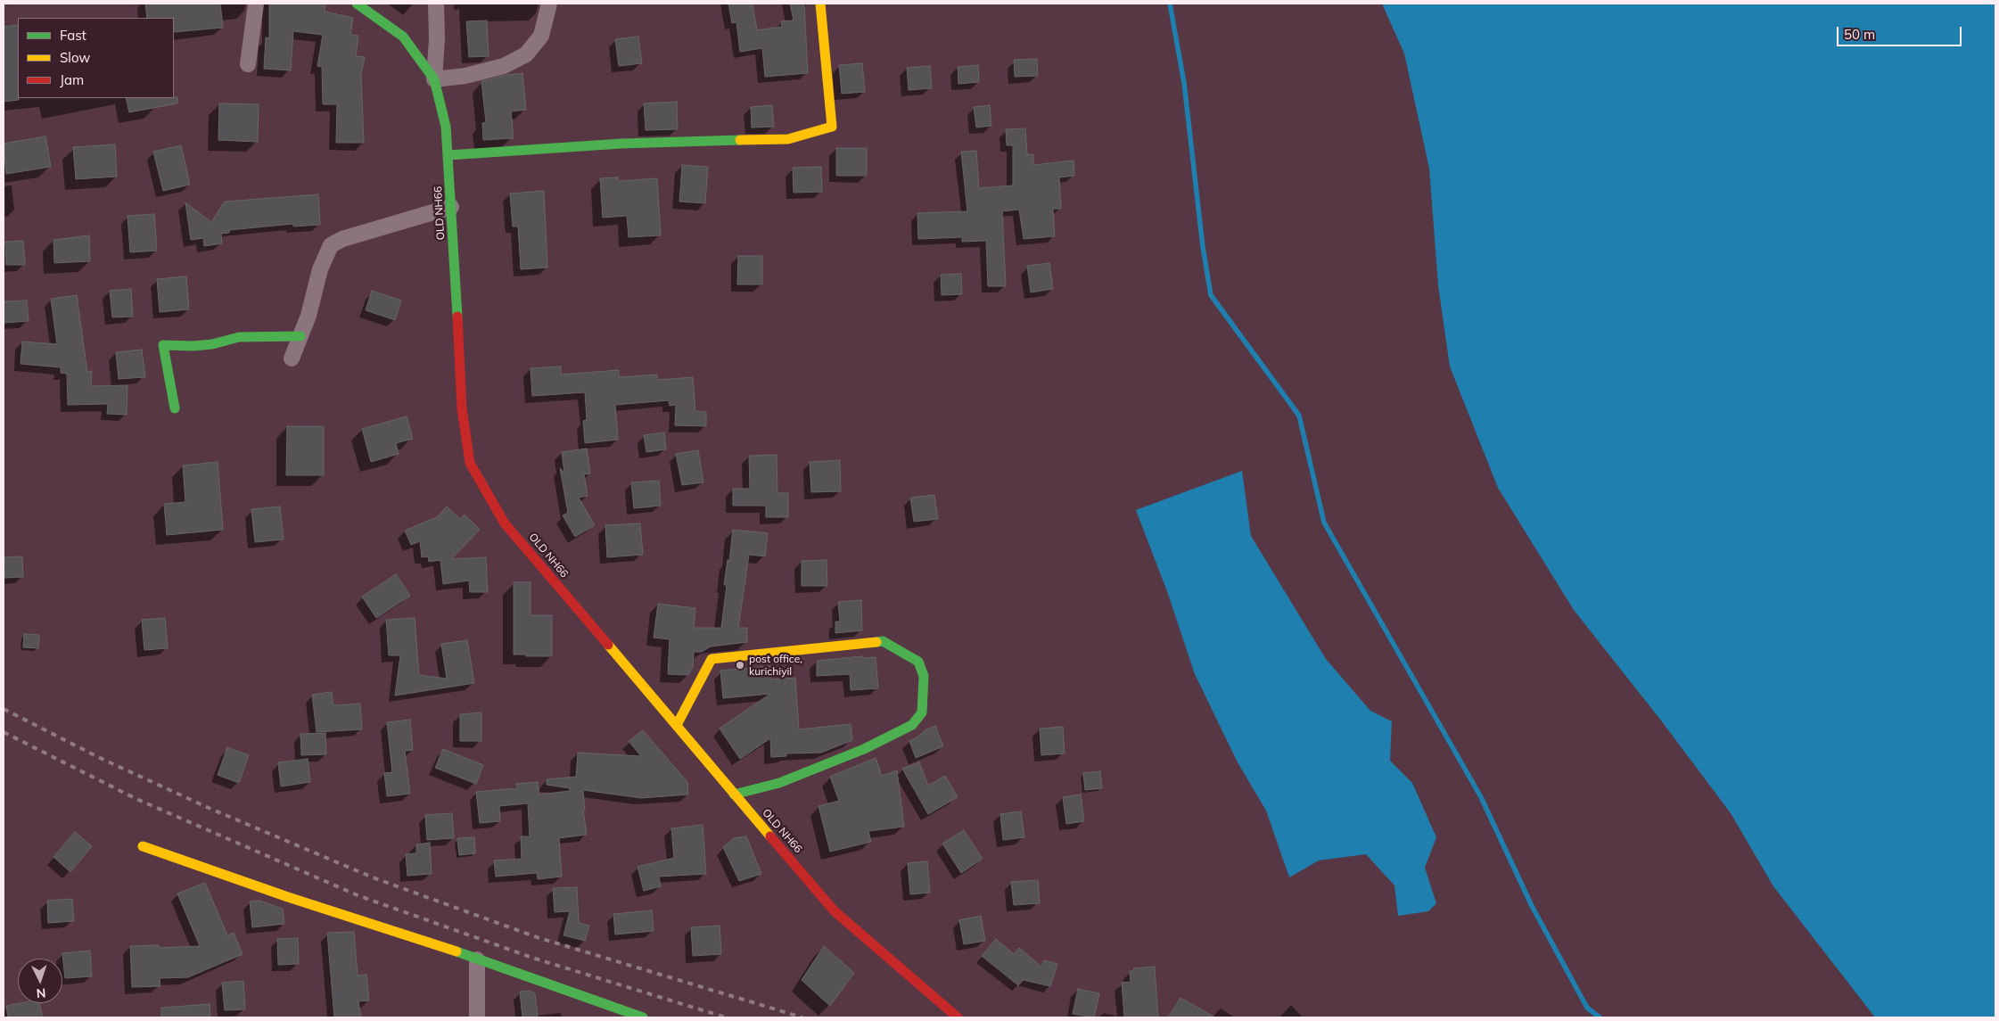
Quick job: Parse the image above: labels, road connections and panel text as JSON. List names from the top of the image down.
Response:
{
  "streets": {
    "street": ["OLD NH66"]
  },
  "places": ["post office, kurichiyil"],
  "legend": ["Fast", "Slow", "Jam"],
  "scale_bar": "50 m",
  "north": "bottom"
}
